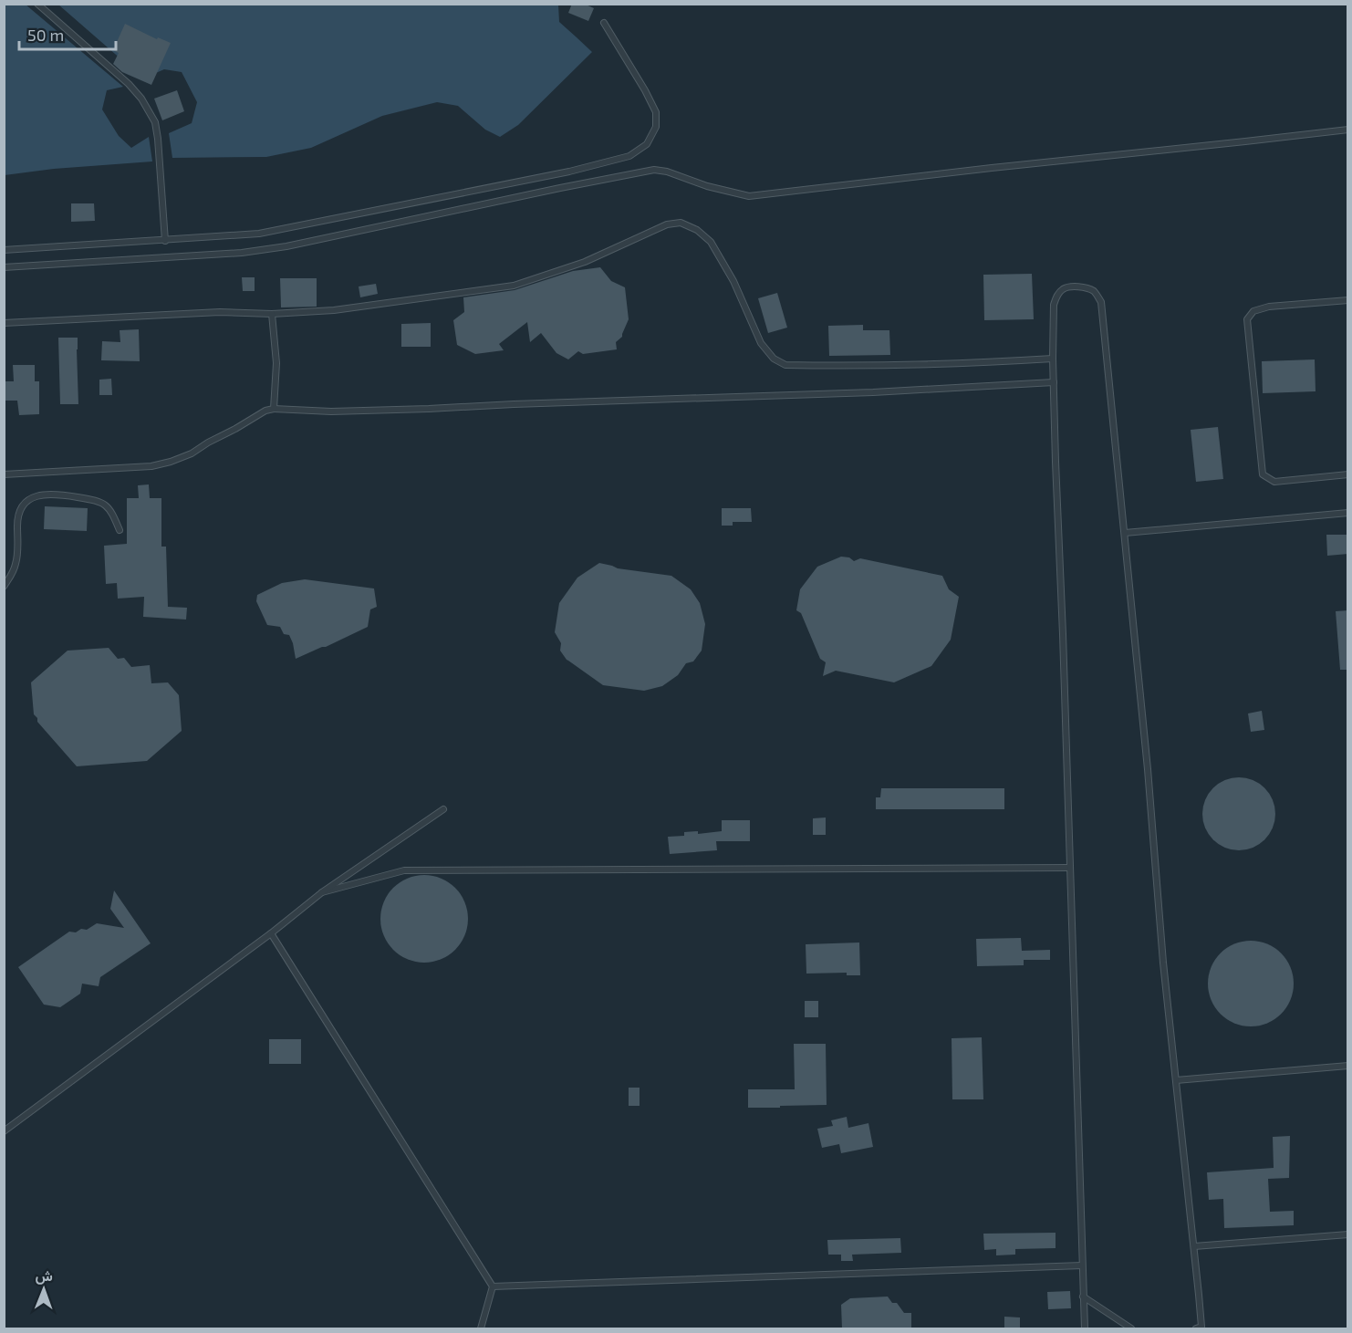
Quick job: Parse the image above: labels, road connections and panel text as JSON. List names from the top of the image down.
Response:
{
  "scale_bar": "50 m",
  "north": "top"
}
